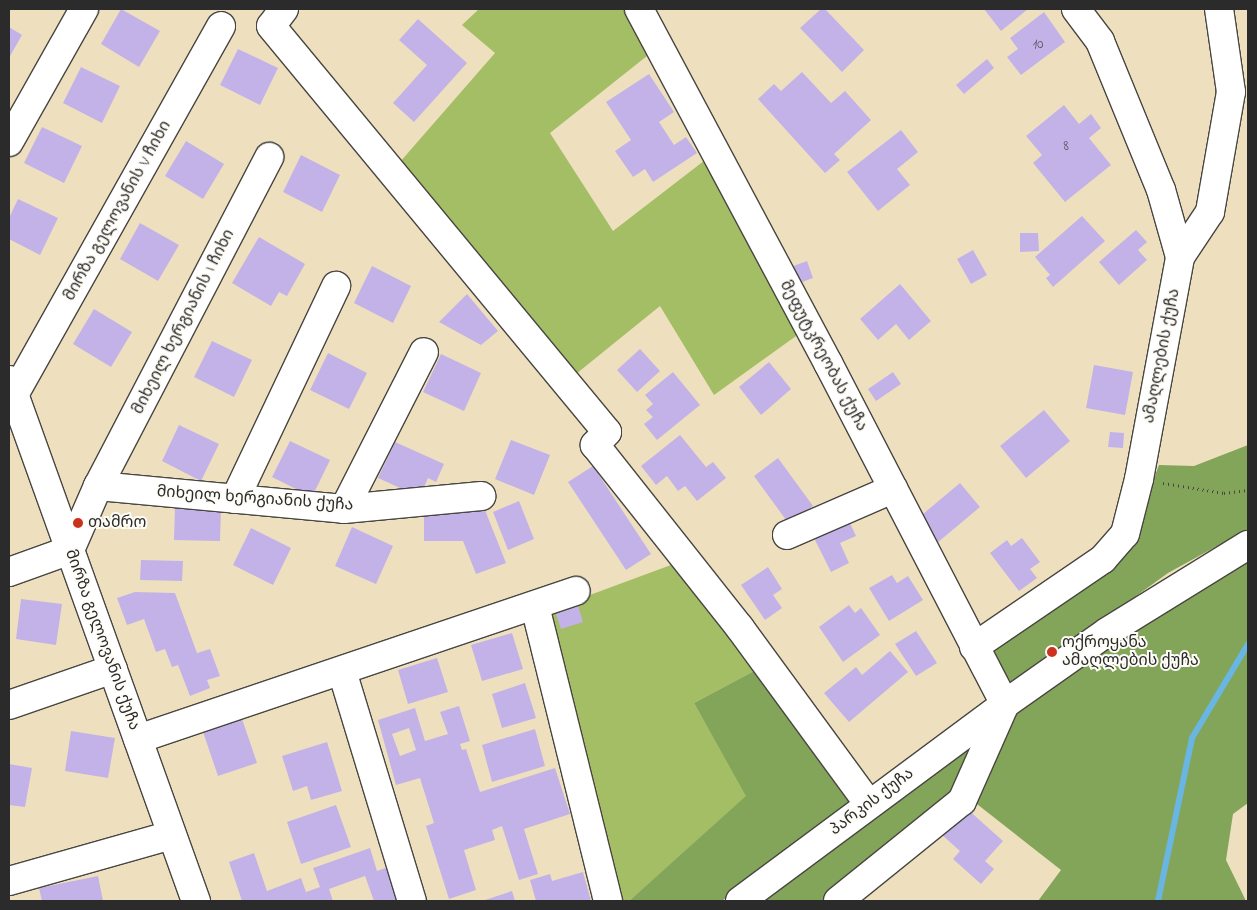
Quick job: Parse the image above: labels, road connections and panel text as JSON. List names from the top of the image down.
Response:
{
  "streets": {
    "street": [
      "მირზა გელოვანის V ჩიხი",
      "მიხეილ ხერგიანის I ჩიხი",
      "მეფუტკრეობას ქუჩა",
      "ამაღლების ქუჩა",
      "მიხეილ ხერგიანის ქუჩა",
      "მირზა გელოვანის ქუჩა",
      "პარკის ქუჩა"
    ]
  },
  "crossings": [
    ["მირზა გელოვანის V ჩიხი", "მირზა გელოვანის ქუჩა"],
    ["მიხეილ ხერგიანის I ჩიხი", "მიხეილ ხერგიანის ქუჩა"],
    ["მეფუტკრეობას ქუჩა", "ამაღლების ქუჩა"],
    ["მეფუტკრეობას ქუჩა", "პარკის ქუჩა"]
  ],
  "places": ["თამრო", "ოქროყანა ამაღლების ქუჩა"],
  "house_numbers": ["10", "8"]
}
